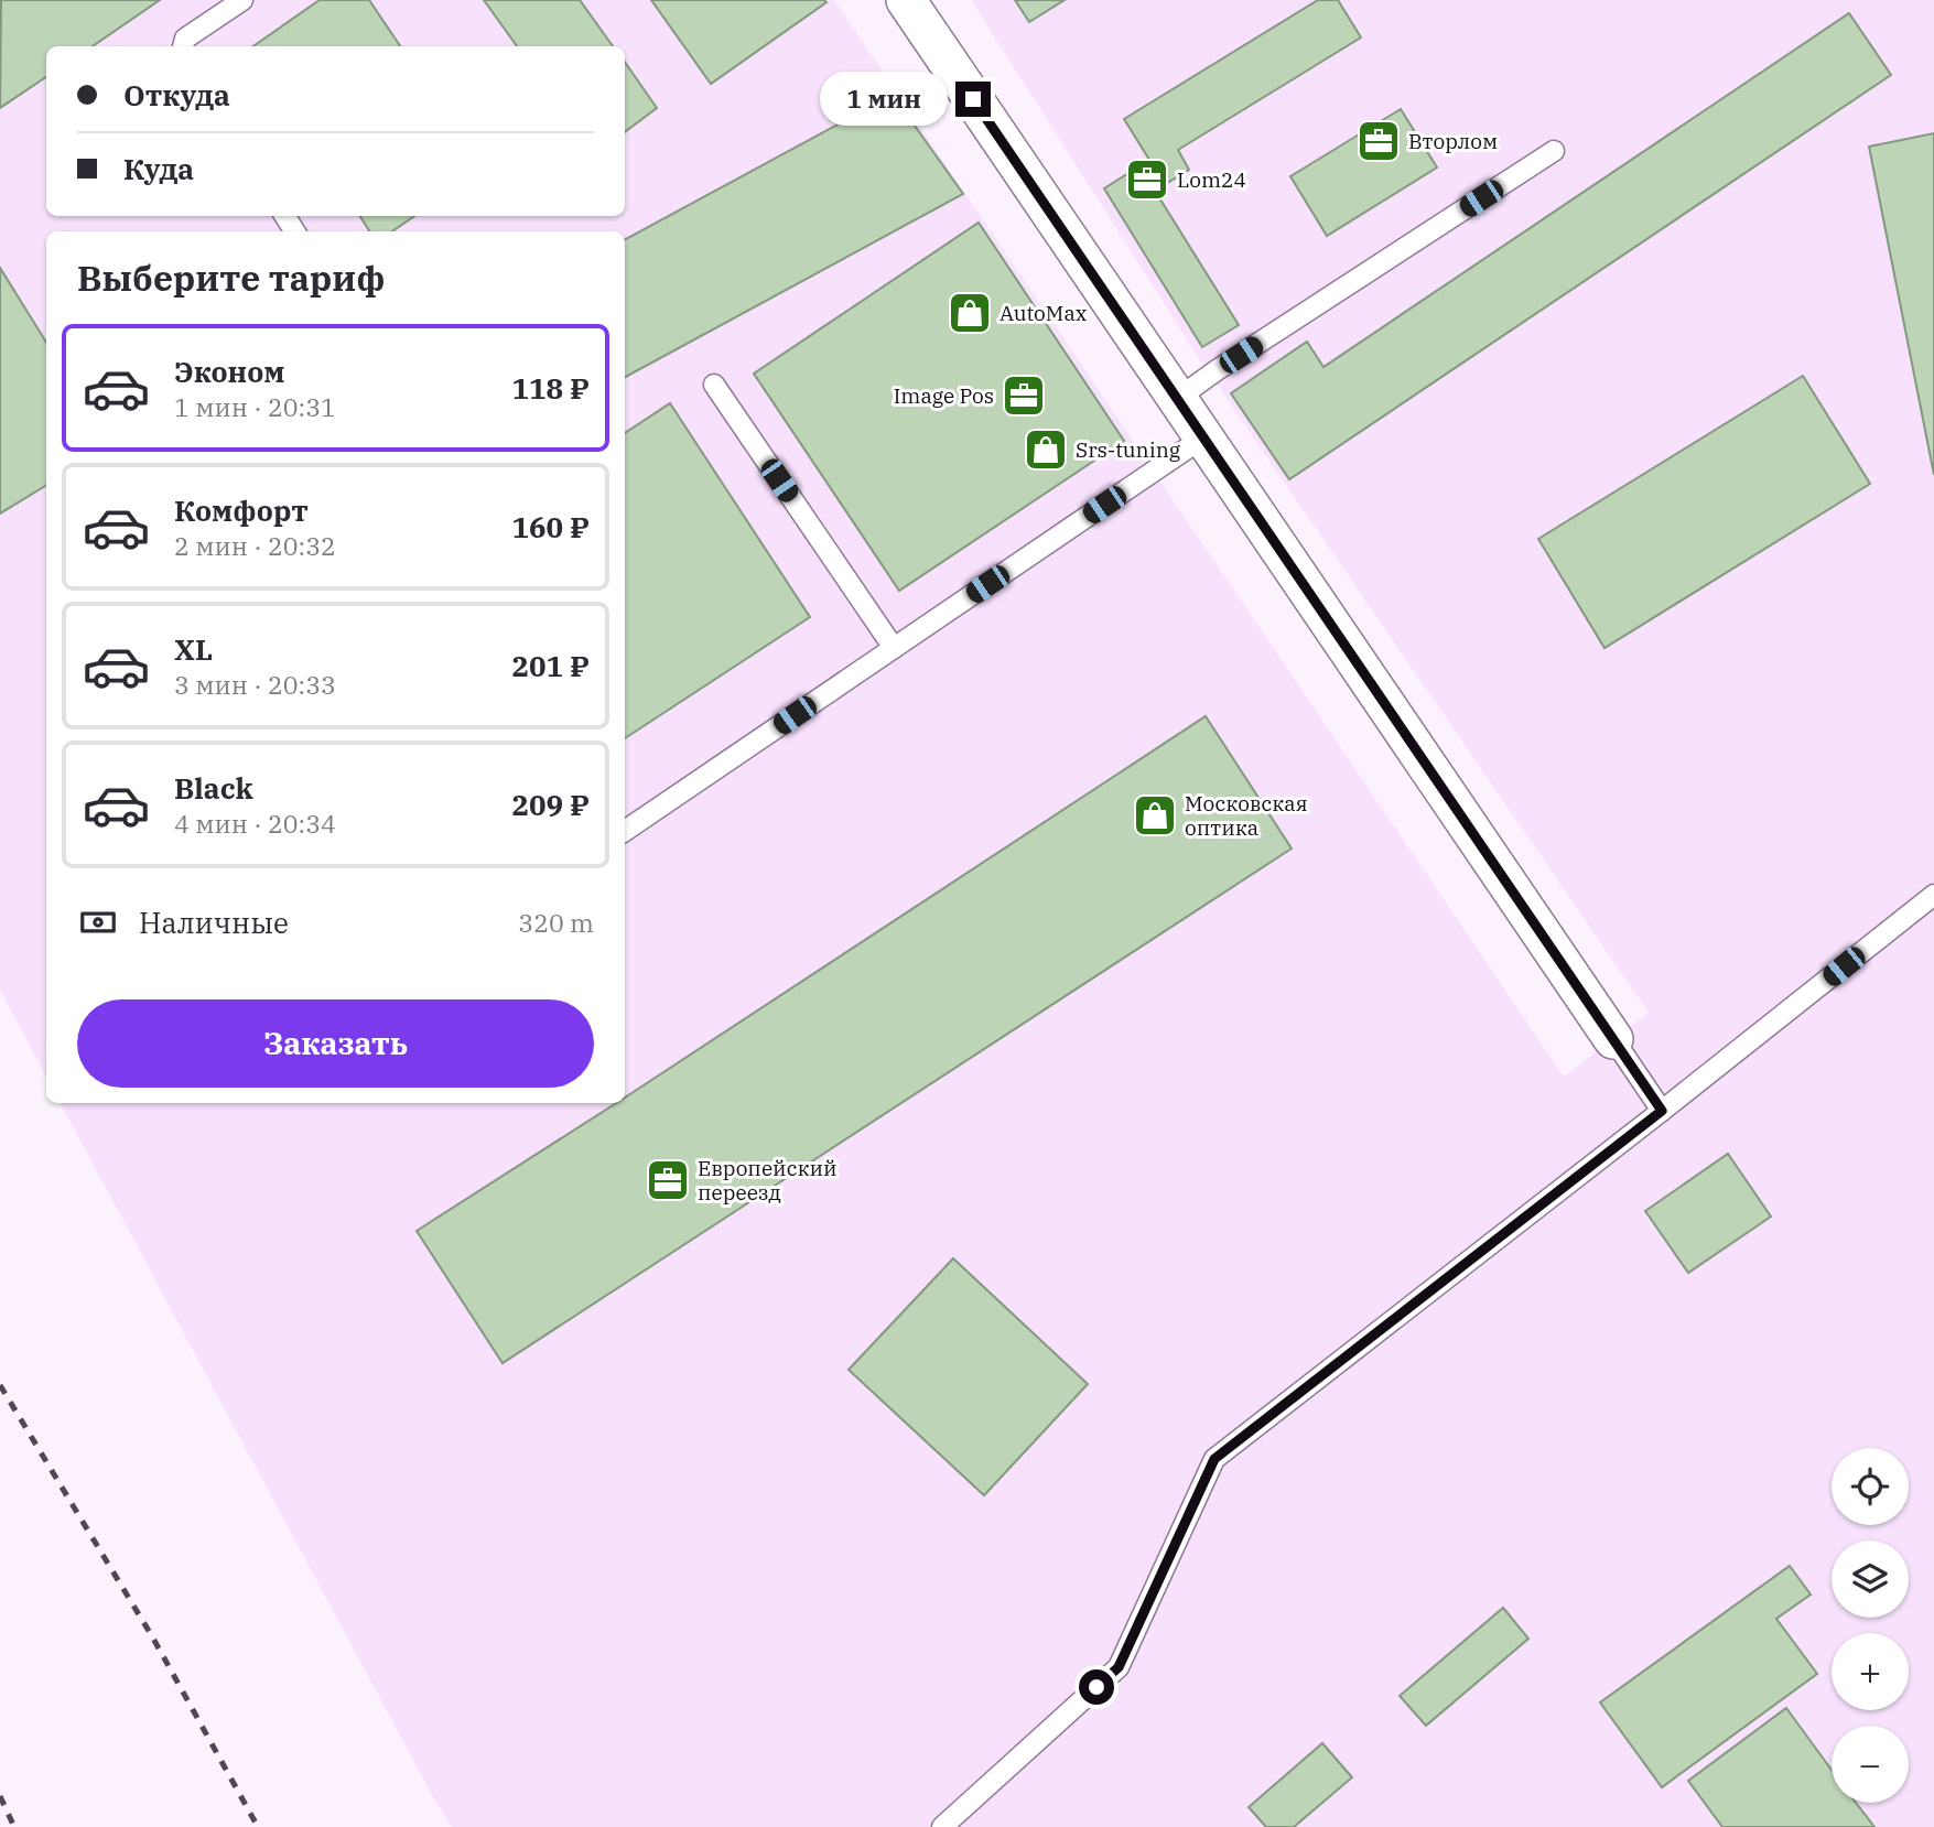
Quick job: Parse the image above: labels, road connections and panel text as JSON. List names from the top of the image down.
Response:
{
  "places": {
    "office": [
      "Вторлом",
      "Lom24",
      "Image Pos",
      "Европейский переезд"
    ],
    "shop": ["AutoMax", "Srs-tuning", "Московская оптика"]
  },
  "page": {
    "banner": ["Откуда", "Куда"],
    "bubble": "1 мин",
    "heading": "Выберите тариф",
    "list": [
      {
        "name": "Эконом",
        "note": "1 мин · 20:31",
        "value": "118 ₽"
      },
      {
        "name": "Комфорт",
        "note": "2 мин · 20:32",
        "value": "160 ₽"
      },
      {
        "name": "XL",
        "note": "3 мин · 20:33",
        "value": "201 ₽"
      },
      {
        "name": "Black",
        "note": "4 мин · 20:34",
        "value": "209 ₽"
      }
    ],
    "pay": ["Наличные", "320 m"],
    "buttons": "Заказать",
    "map_buttons": ["+", "−"]
  }
}
